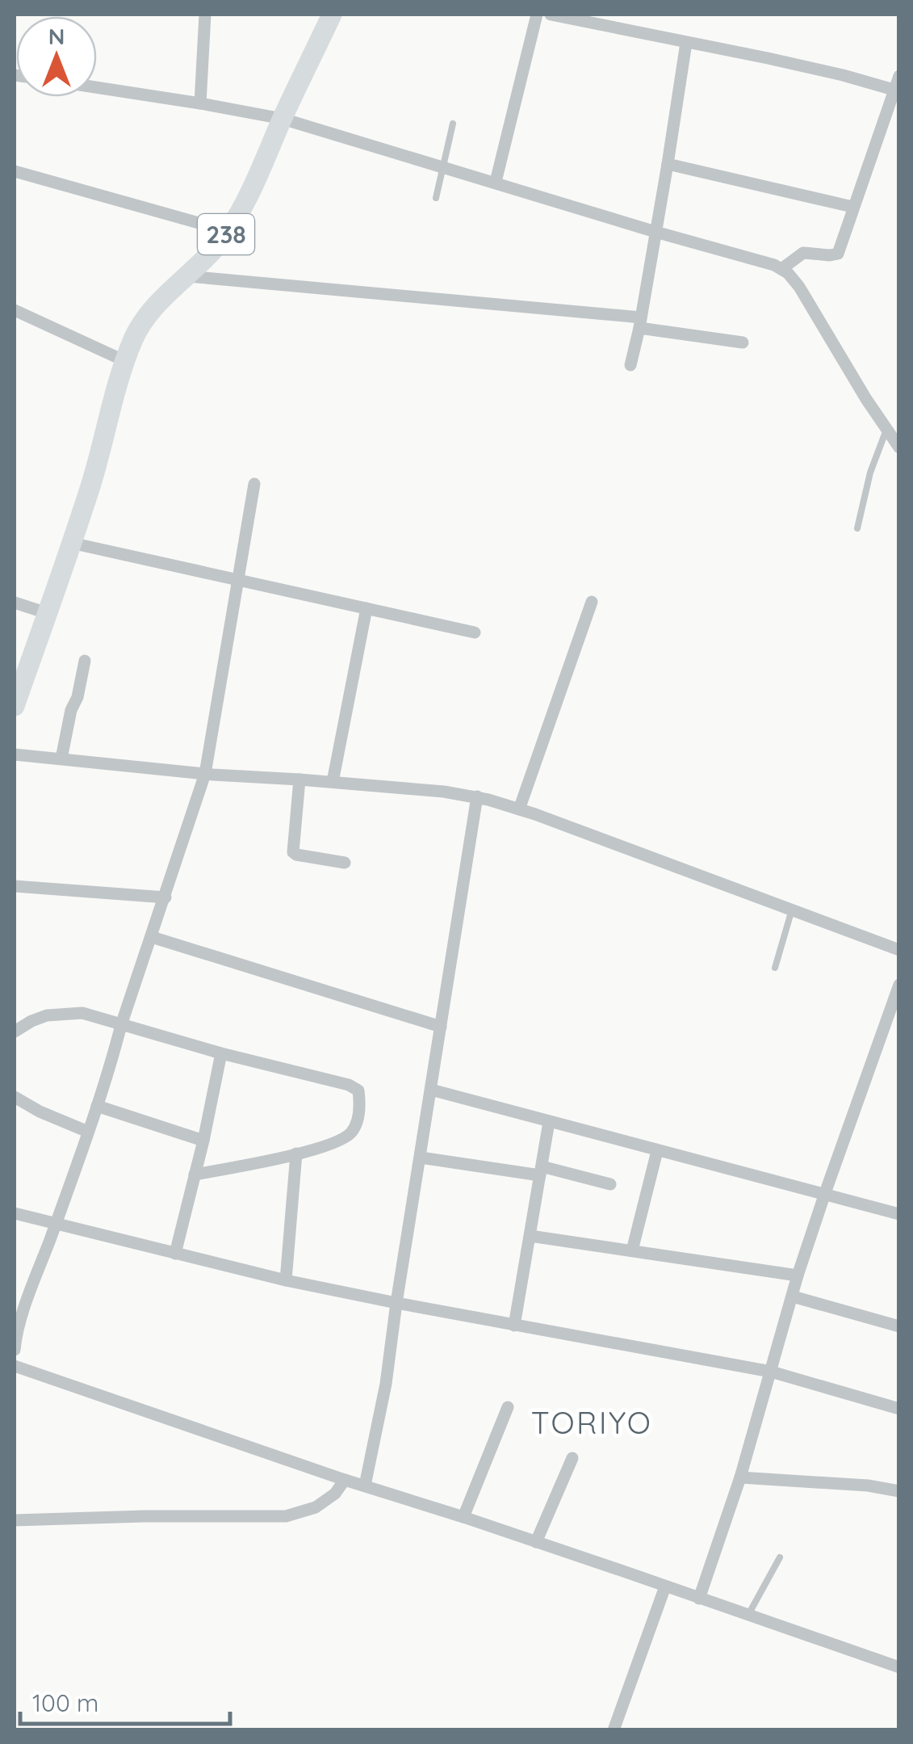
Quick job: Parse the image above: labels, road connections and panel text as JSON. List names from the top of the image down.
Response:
{
  "streets": {
    "main road": ["238"]
  },
  "districts": ["TORIYO"],
  "scale_bar": "100 m",
  "north": "top"
}
